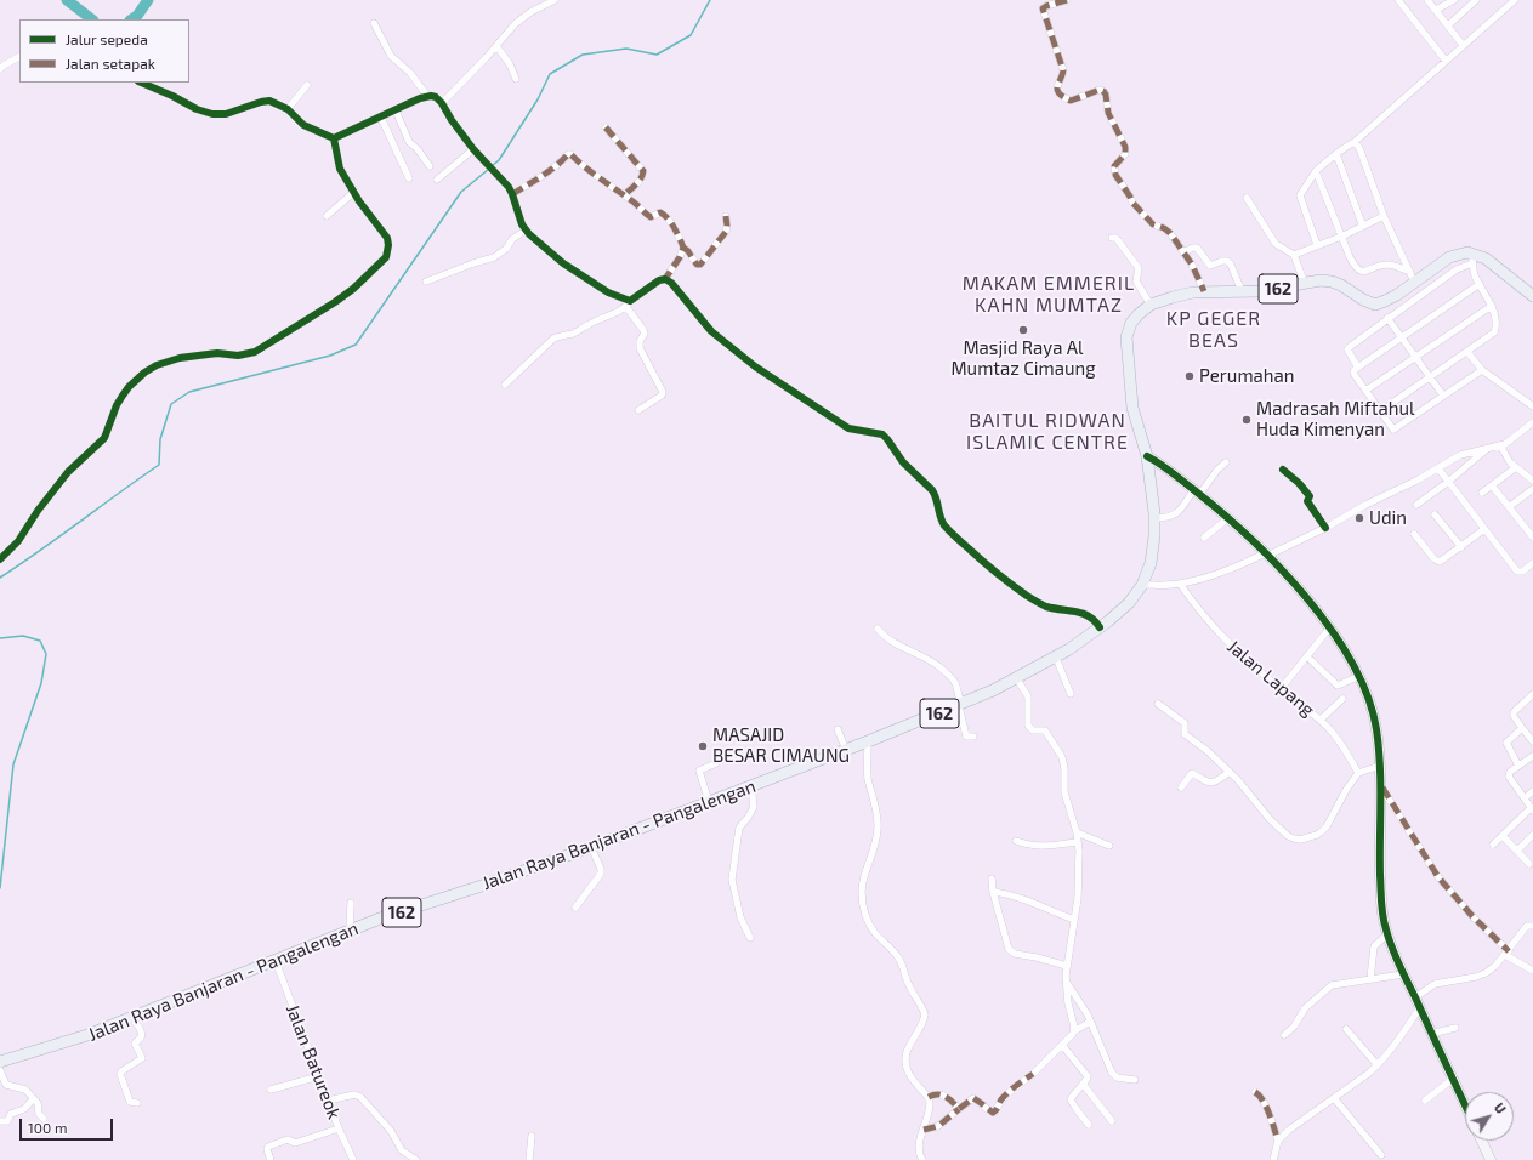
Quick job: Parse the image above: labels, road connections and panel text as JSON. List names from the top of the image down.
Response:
{
  "streets": {
    "main road": ["162", "Jalan Raya Banjaran - Pangalengan"],
    "street": ["Jalan Lapang", "Jalan Batureok"]
  },
  "crossings": [
    ["Jalan Raya Banjaran - Pangalengan", "Jalan Batureok"]
  ],
  "districts": ["MAKAM EMMERIL KAHN MUMTAZ", "KP GEGER BEAS", "BAITUL RIDWAN ISLAMIC CENTRE"],
  "places": [
    "Masjid Raya Al Mumtaz Cimaung",
    "Perumahan",
    "Madrasah Miftahul Huda Kimenyan",
    "Udin",
    "MASAJID BESAR CIMAUNG"
  ],
  "legend": ["Jalur sepeda", "Jalan setapak"],
  "scale_bar": "100 m",
  "north": "top right"
}
